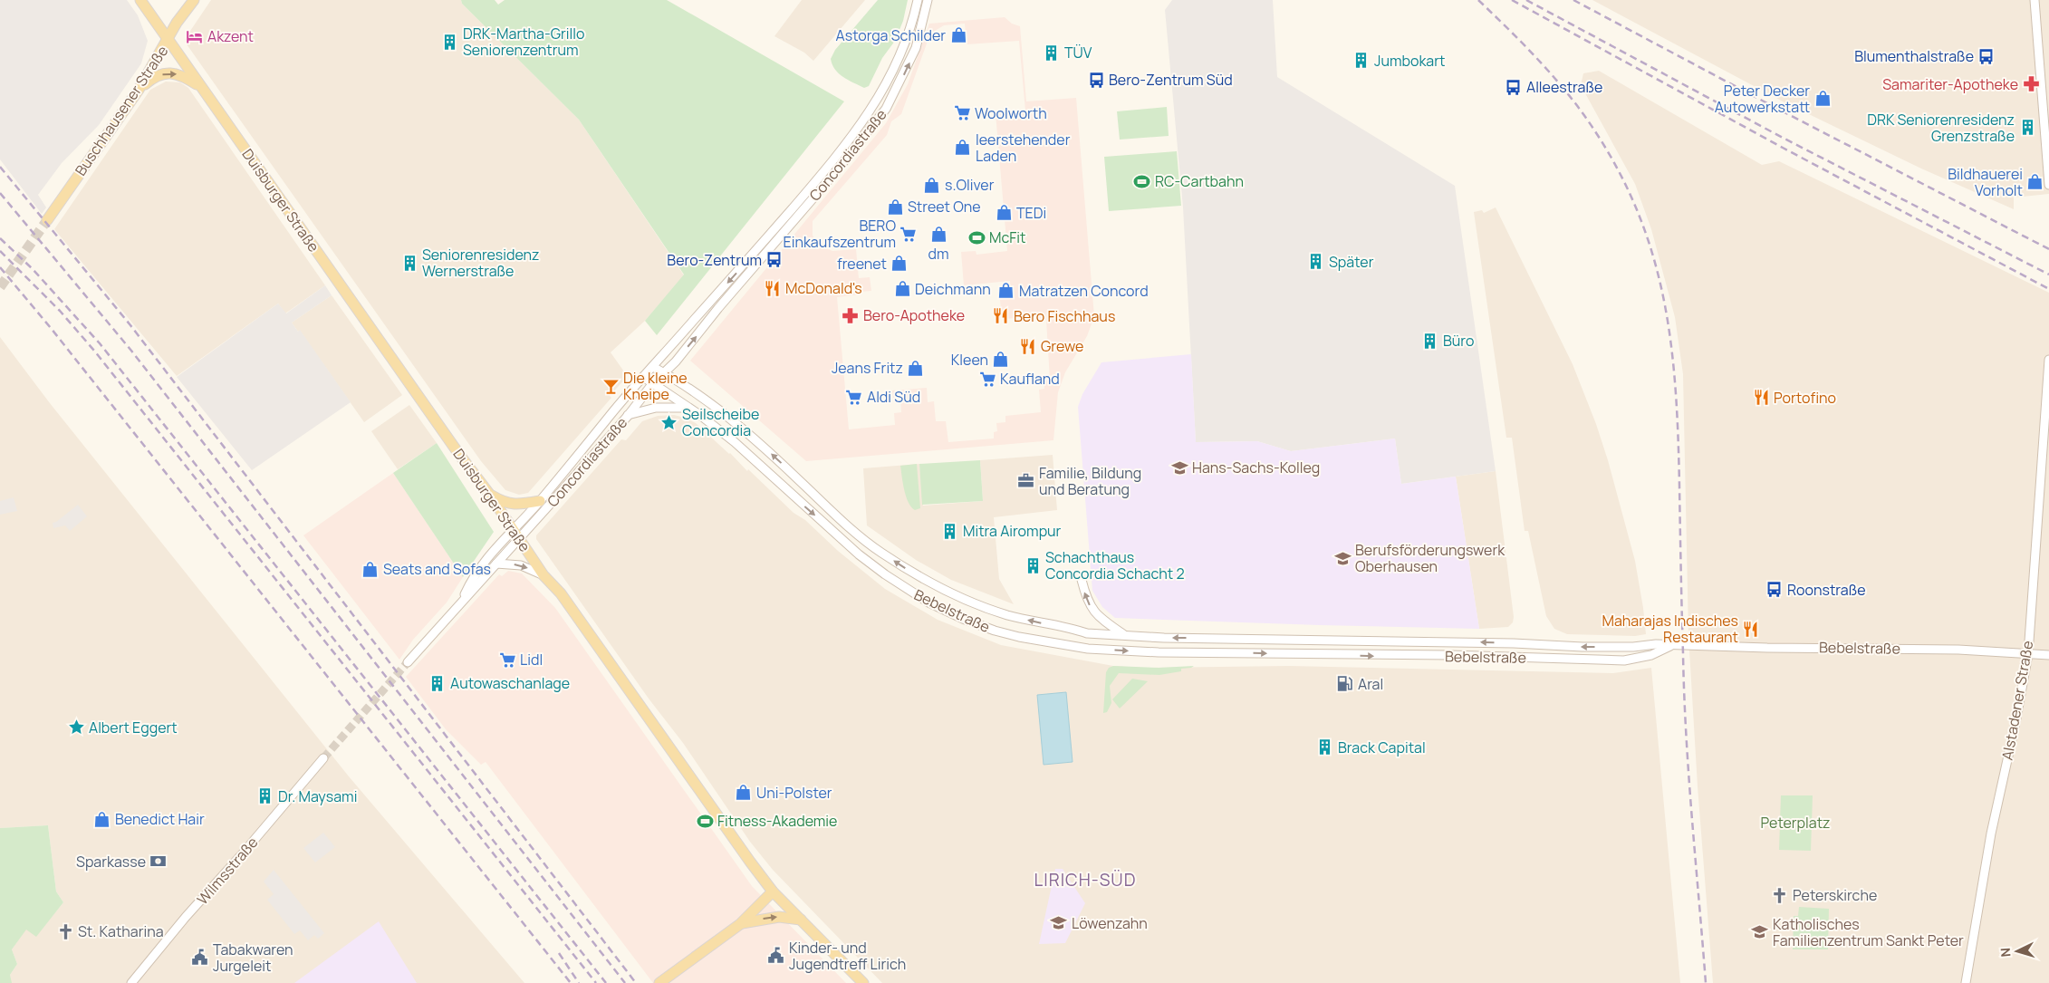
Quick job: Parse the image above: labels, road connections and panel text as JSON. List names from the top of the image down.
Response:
{
  "streets": {
    "main road": ["Buschhausener Straße", "Duisburger Straße"],
    "street": [
      "Concordiastraße",
      "Bebelstraße",
      "Alstadener Straße",
      "Wilmsstraße"
    ]
  },
  "crossings": [
    ["Buschhausener Straße", "Duisburger Straße"],
    ["Concordiastraße", "Duisburger Straße"],
    ["Concordiastraße", "Bebelstraße"],
    ["Bebelstraße", "Alstadener Straße"]
  ],
  "districts": ["LIRICH-SÜD"],
  "parks": ["Peterplatz"],
  "places": {
    "shop": [
      "Astorga Schilder",
      "Peter Decker Autowerkstatt",
      "leerstehender Laden",
      "Bildhauerei Vorholt",
      "s.Oliver",
      "Street One",
      "TEDi",
      "dm",
      "freenet",
      "Deichmann",
      "Matratzen Concord",
      "Kleen",
      "Jeans Fritz",
      "Seats and Sofas",
      "Uni-Polster",
      "Benedict Hair"
    ],
    "hotel": ["Akzent"],
    "building": [
      "DRK-Martha-Grillo Seniorenzentrum",
      "TÜV",
      "Jumbokart",
      "DRK Seniorenresidenz Grenzstraße",
      "Später",
      "Seniorenresidenz Wernerstraße",
      "Büro",
      "Mitra Airompur",
      "Schachthaus Concordia Schacht 2",
      "Autowaschanlage",
      "Brack Capital",
      "Dr. Maysami"
    ],
    "bus stop": [
      "Blumenthalstraße",
      "Bero-Zentrum Süd",
      "Alleestraße",
      "Bero-Zentrum",
      "Roonstraße"
    ],
    "pharmacy": ["Samariter-Apotheke", "Bero-Apotheke"],
    "supermarket": [
      "Woolworth",
      "BERO Einkaufszentrum",
      "Kaufland",
      "Aldi Süd",
      "Lidl"
    ],
    "sports": ["RC-Cartbahn", "McFit", "Fitness-Akademie"],
    "restaurant": [
      "McDonald's",
      "Bero Fischhaus",
      "Grewe",
      "Portofino",
      "Maharajas Indisches Restaurant"
    ],
    "bar": ["Die kleine Kneipe"],
    "place": ["Seilscheibe Concordia", "Albert Eggert"],
    "school or university": [
      "Hans-Sachs-Kolleg",
      "Berufsförderungswerk Oberhausen",
      "Löwenzahn",
      "Katholisches Familienzentrum Sankt Peter"
    ],
    "office": ["Familie, Bildung und Beratung"],
    "fuel station": ["Aral"],
    "bank": ["Sparkasse"],
    "church": ["Peterskirche", "St. Katharina"],
    "public building": ["Kinder- und Jugendtreff Lirich", "Tabakwaren Jurgeleit"]
  },
  "north": "left"
}
